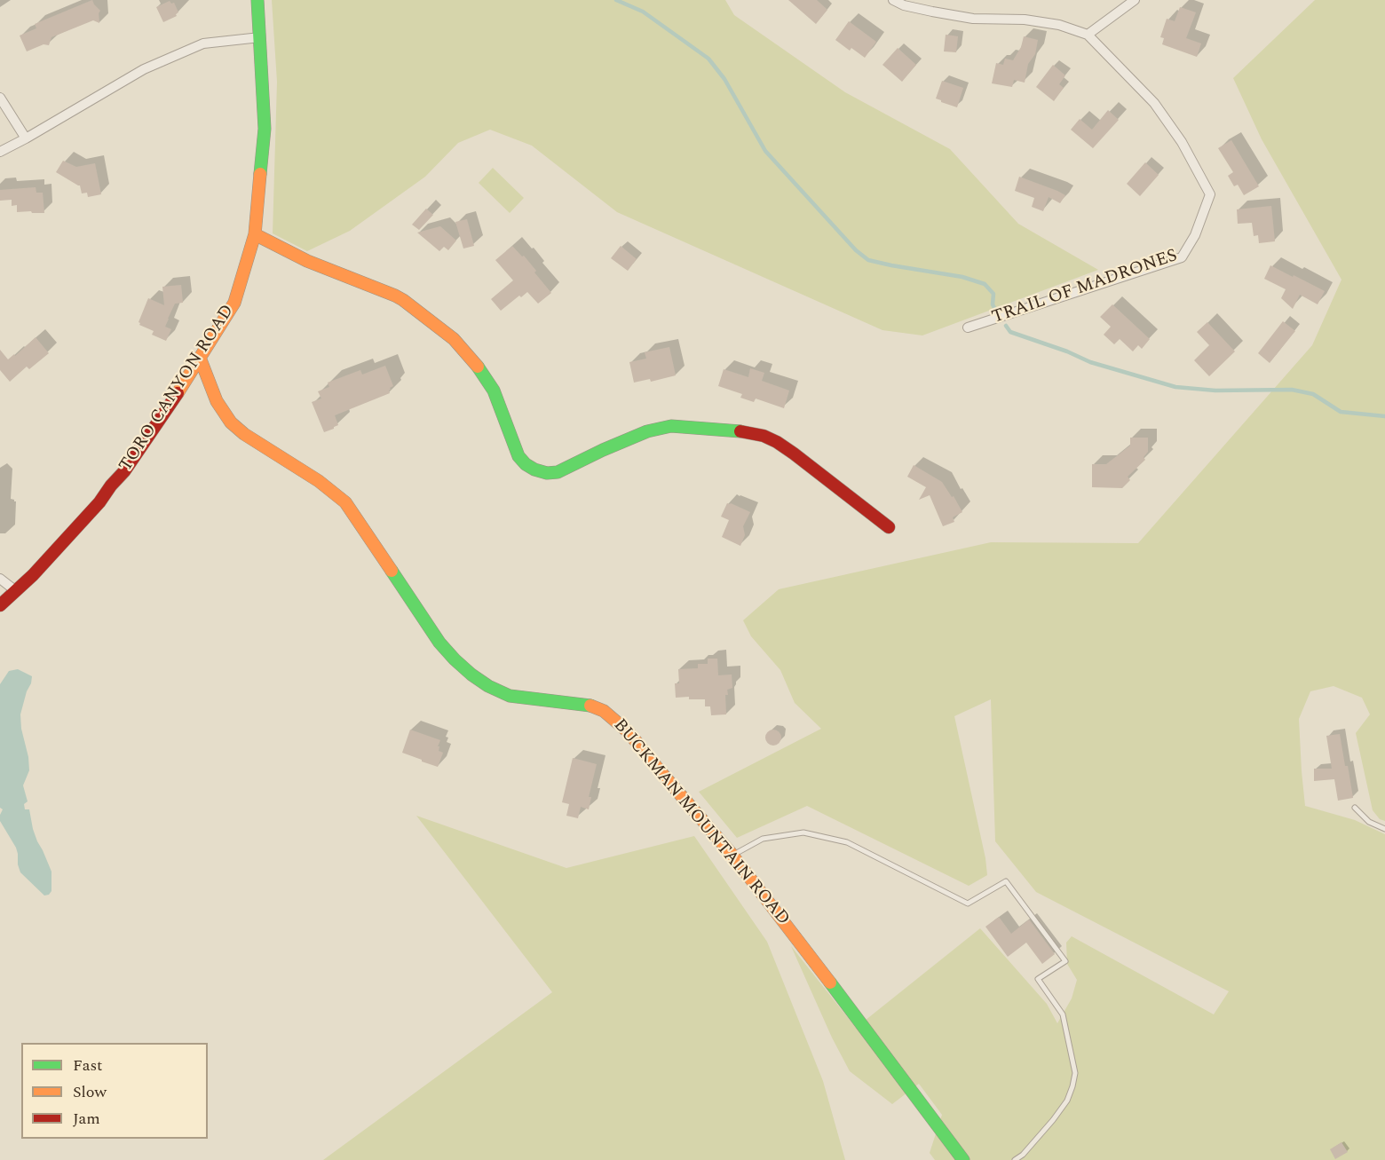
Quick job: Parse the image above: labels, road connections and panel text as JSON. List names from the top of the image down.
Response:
{
  "streets": {
    "street": ["TRAIL OF MADRONES", "TORO CANYON ROAD", "BUCKMAN MOUNTAIN ROAD"]
  },
  "crossings": [
    ["TORO CANYON ROAD", "BUCKMAN MOUNTAIN ROAD"]
  ],
  "legend": ["Fast", "Slow", "Jam"]
}
